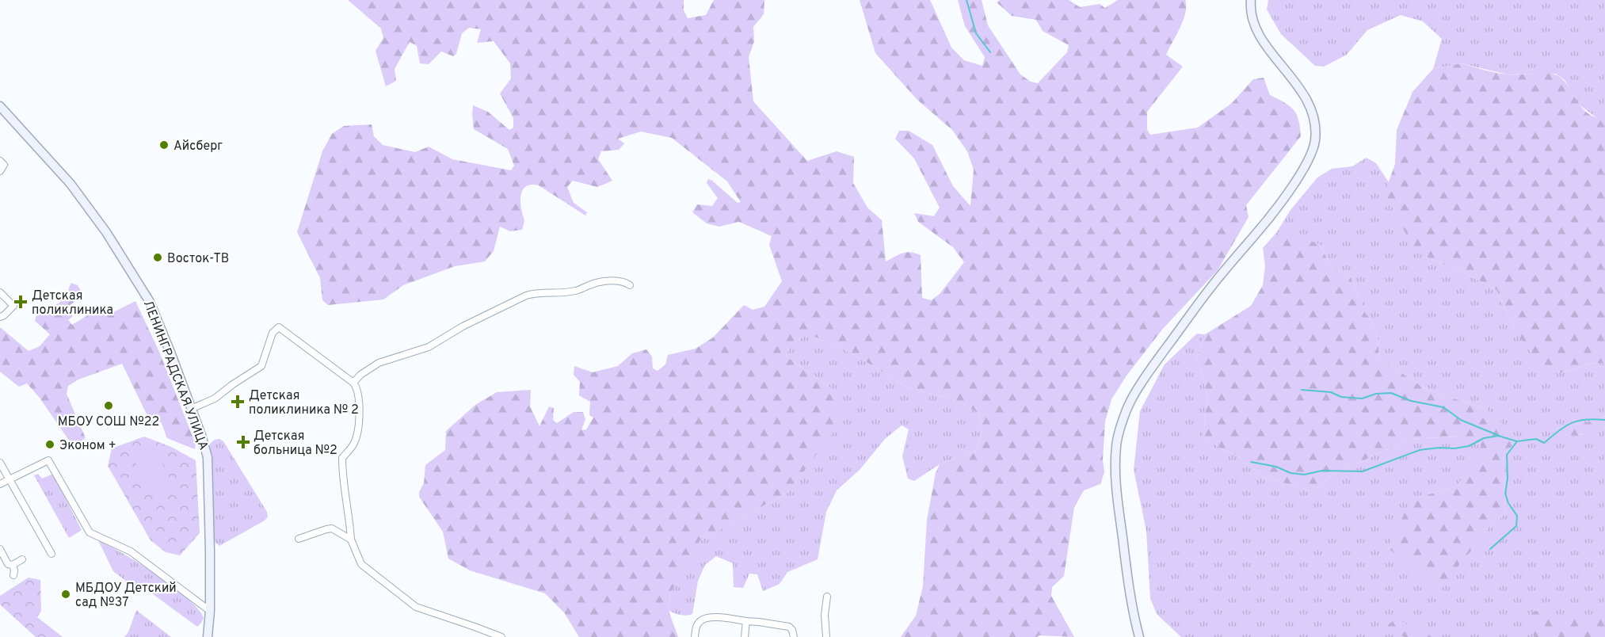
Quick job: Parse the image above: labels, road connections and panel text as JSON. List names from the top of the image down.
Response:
{
  "streets": {
    "street": ["ЛЕНИНГРАДСКАЯ УЛИЦА"]
  },
  "places": {
    "other": [
      "Айсберг",
      "Восток-ТВ",
      "МБОУ СОШ №22",
      "Эконом +",
      "МБДОУ Детский сад №37"
    ],
    "health": ["Детская поликлиника", "Детская поликлиника № 2", "Детская больница №2"]
  }
}
